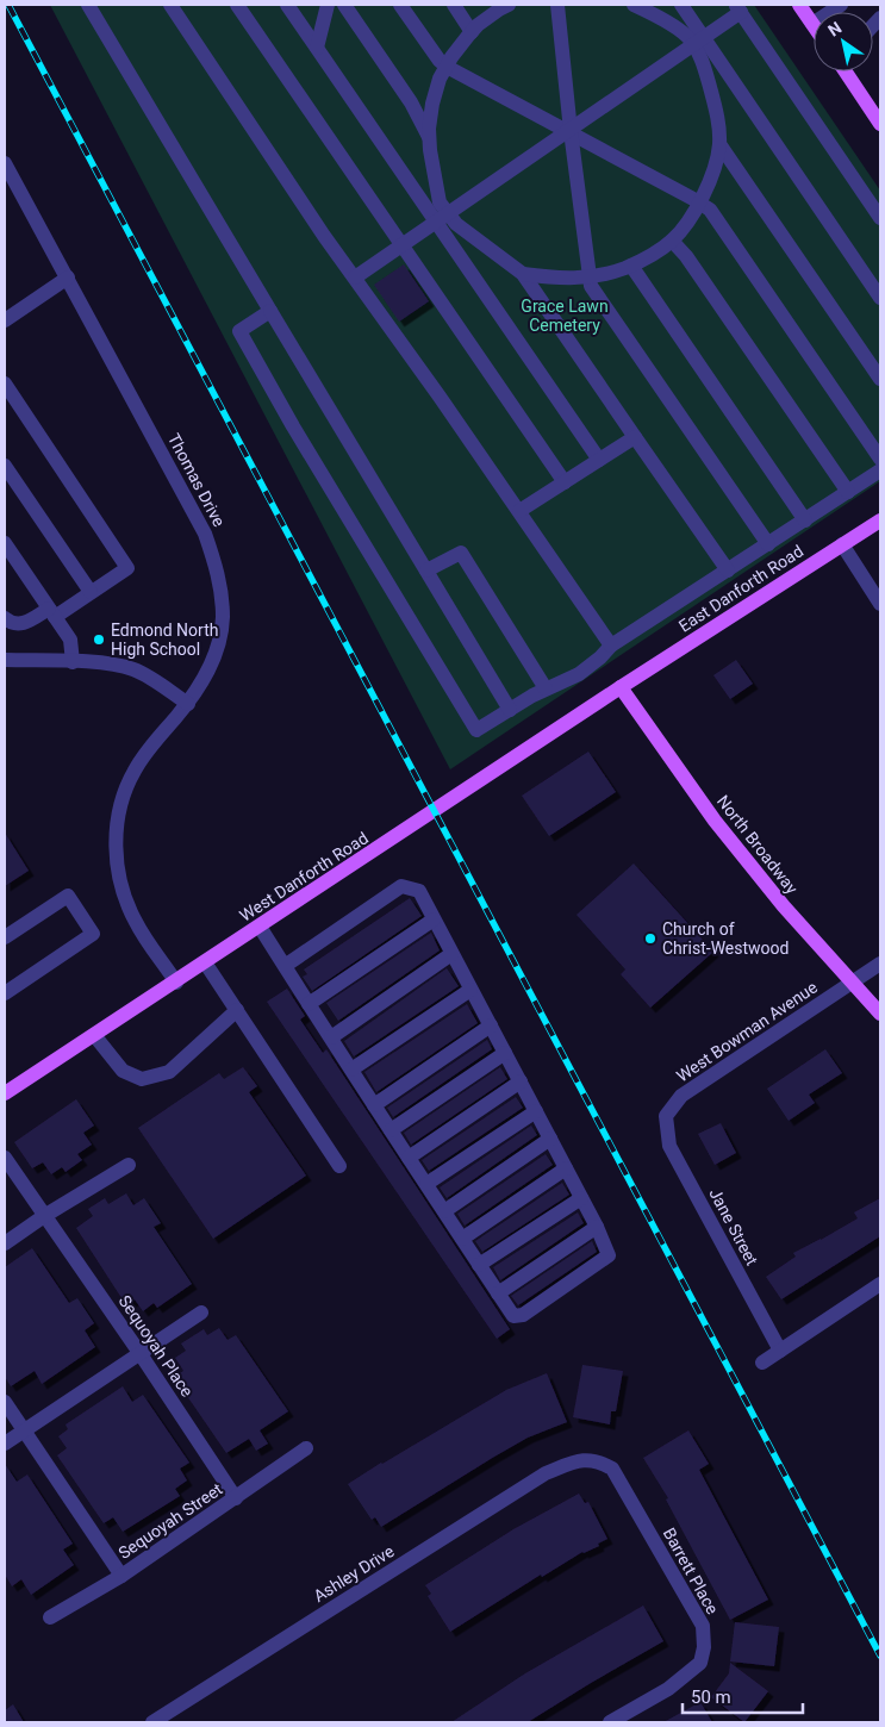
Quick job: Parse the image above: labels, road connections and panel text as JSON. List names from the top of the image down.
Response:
{
  "streets": {
    "main road": ["East Danforth Road", "North Broadway", "West Danforth Road"],
    "street": [
      "Thomas Drive",
      "West Bowman Avenue",
      "Jane Street",
      "Sequoyah Place",
      "Sequoyah Street",
      "Barrett Place",
      "Ashley Drive"
    ]
  },
  "crossings": [
    ["Thomas Drive", "West Danforth Road"],
    ["East Danforth Road", "North Broadway"],
    ["East Danforth Road", "West Danforth Road"],
    ["North Broadway", "West Danforth Road"],
    ["North Broadway", "West Bowman Avenue"],
    ["West Bowman Avenue", "Jane Street"],
    ["Sequoyah Place", "Sequoyah Street"],
    ["Barrett Place", "Ashley Drive"]
  ],
  "parks": ["Grace Lawn Cemetery"],
  "places": ["Edmond North High School", "Church of Christ-Westwood"],
  "scale_bar": "50 m",
  "north": "top left"
}
